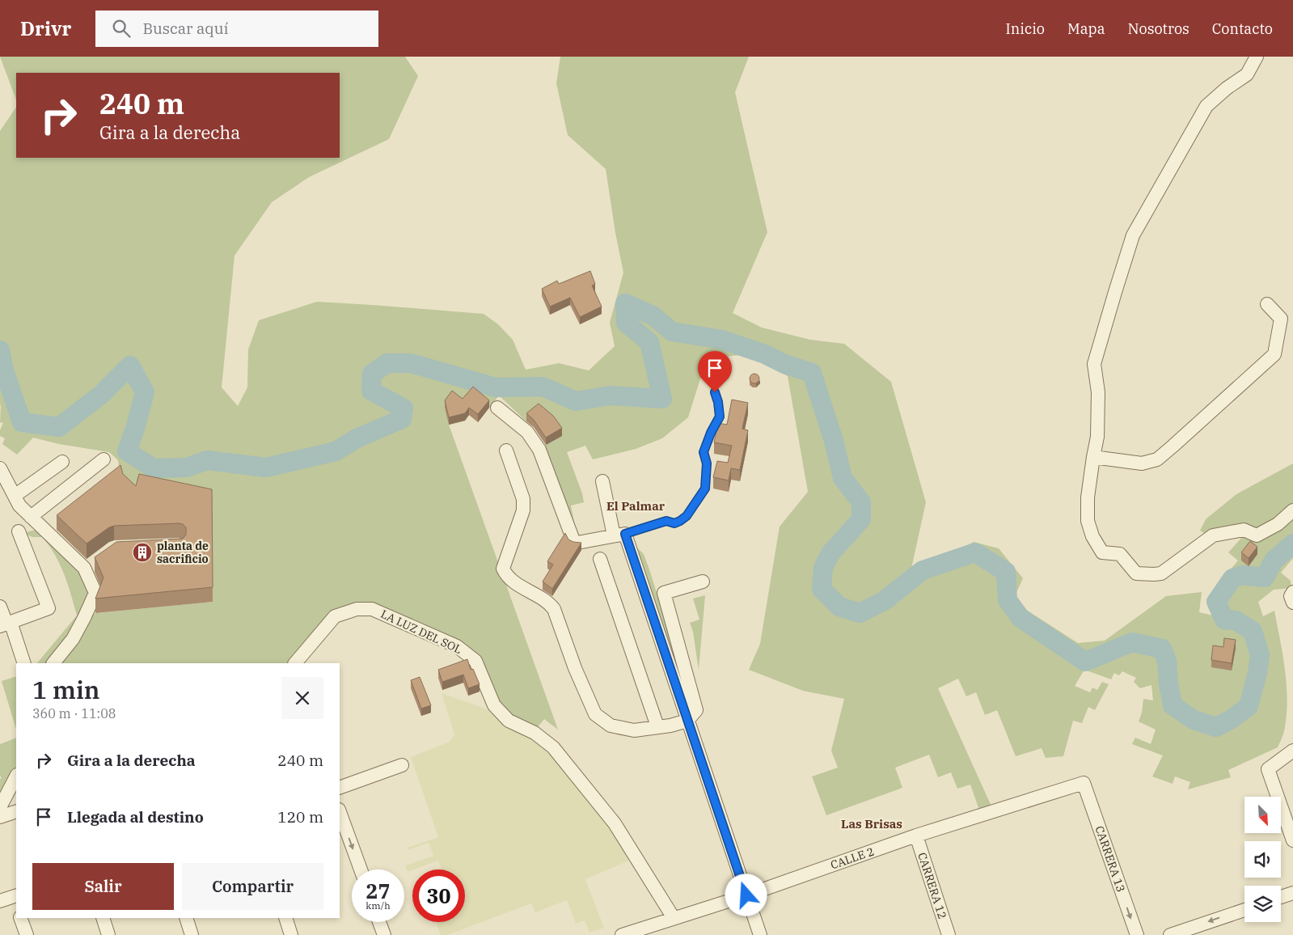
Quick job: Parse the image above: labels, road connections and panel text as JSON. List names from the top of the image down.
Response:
{
  "streets": {
    "street": [
      "LA LUZ DEL SOL",
      "CALLE 2",
      "CARRERA 13",
      "CARRERA 12"
    ]
  },
  "crossings": [
    ["LA LUZ DEL SOL", "CALLE 2"],
    ["CALLE 2", "CARRERA 13"],
    ["CALLE 2", "CARRERA 12"]
  ],
  "one_way": ["CARRERA 13"],
  "districts": ["El Palmar", "Las Brisas"],
  "places": {
    "building": ["planta de sacrificio"]
  },
  "north": "bottom right",
  "page": {
    "header": "Drivr",
    "search": "Buscar aquí",
    "nav": [
      "Inicio",
      "Mapa",
      "Nosotros",
      "Contacto"
    ],
    "turn": ["240 m", "Gira a la derecha"],
    "heading": ["1 min", "360 m · 11:08"],
    "list": [
      {
        "name": "Gira a la derecha",
        "value": "240 m"
      },
      {
        "name": "Llegada al destino",
        "value": "120 m"
      }
    ],
    "buttons": ["Salir", "Compartir"],
    "speed": "27 km/h",
    "limit": "30"
  }
}
